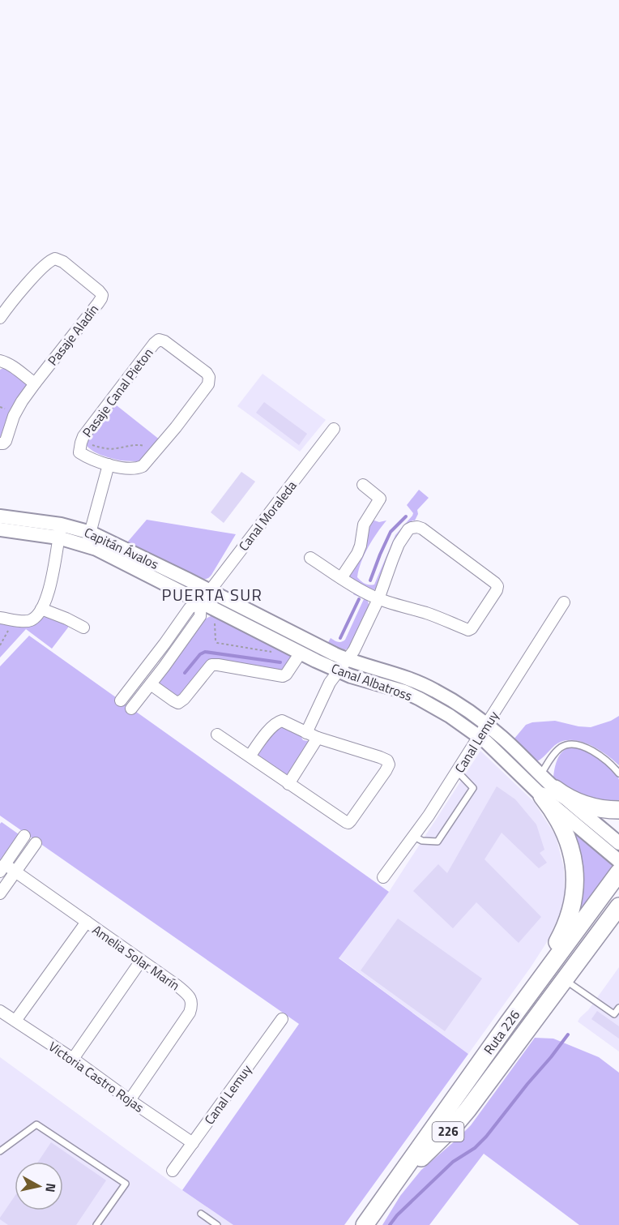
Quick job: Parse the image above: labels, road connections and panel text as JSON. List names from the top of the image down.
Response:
{
  "streets": {
    "main road": ["Ruta 226", "226"],
    "street": [
      "Pasaje Aladín",
      "Pasaje Canal Pieton",
      "Canal Moraleda",
      "Capitán Ávalos",
      "Canal Albatross",
      "Canal Lemuy",
      "Amelia Solar Marín",
      "Victoria Castro Rojas"
    ]
  },
  "crossings": [
    ["Canal Moraleda", "Capitán Ávalos"],
    ["Canal Moraleda", "Canal Albatross"],
    ["Capitán Ávalos", "Canal Albatross"],
    ["Canal Albatross", "Canal Lemuy"],
    ["Canal Albatross", "Ruta 226"],
    ["Canal Lemuy", "Victoria Castro Rojas"],
    ["Amelia Solar Marín", "Victoria Castro Rojas"]
  ],
  "districts": ["PUERTA SUR"],
  "north": "right"
}
